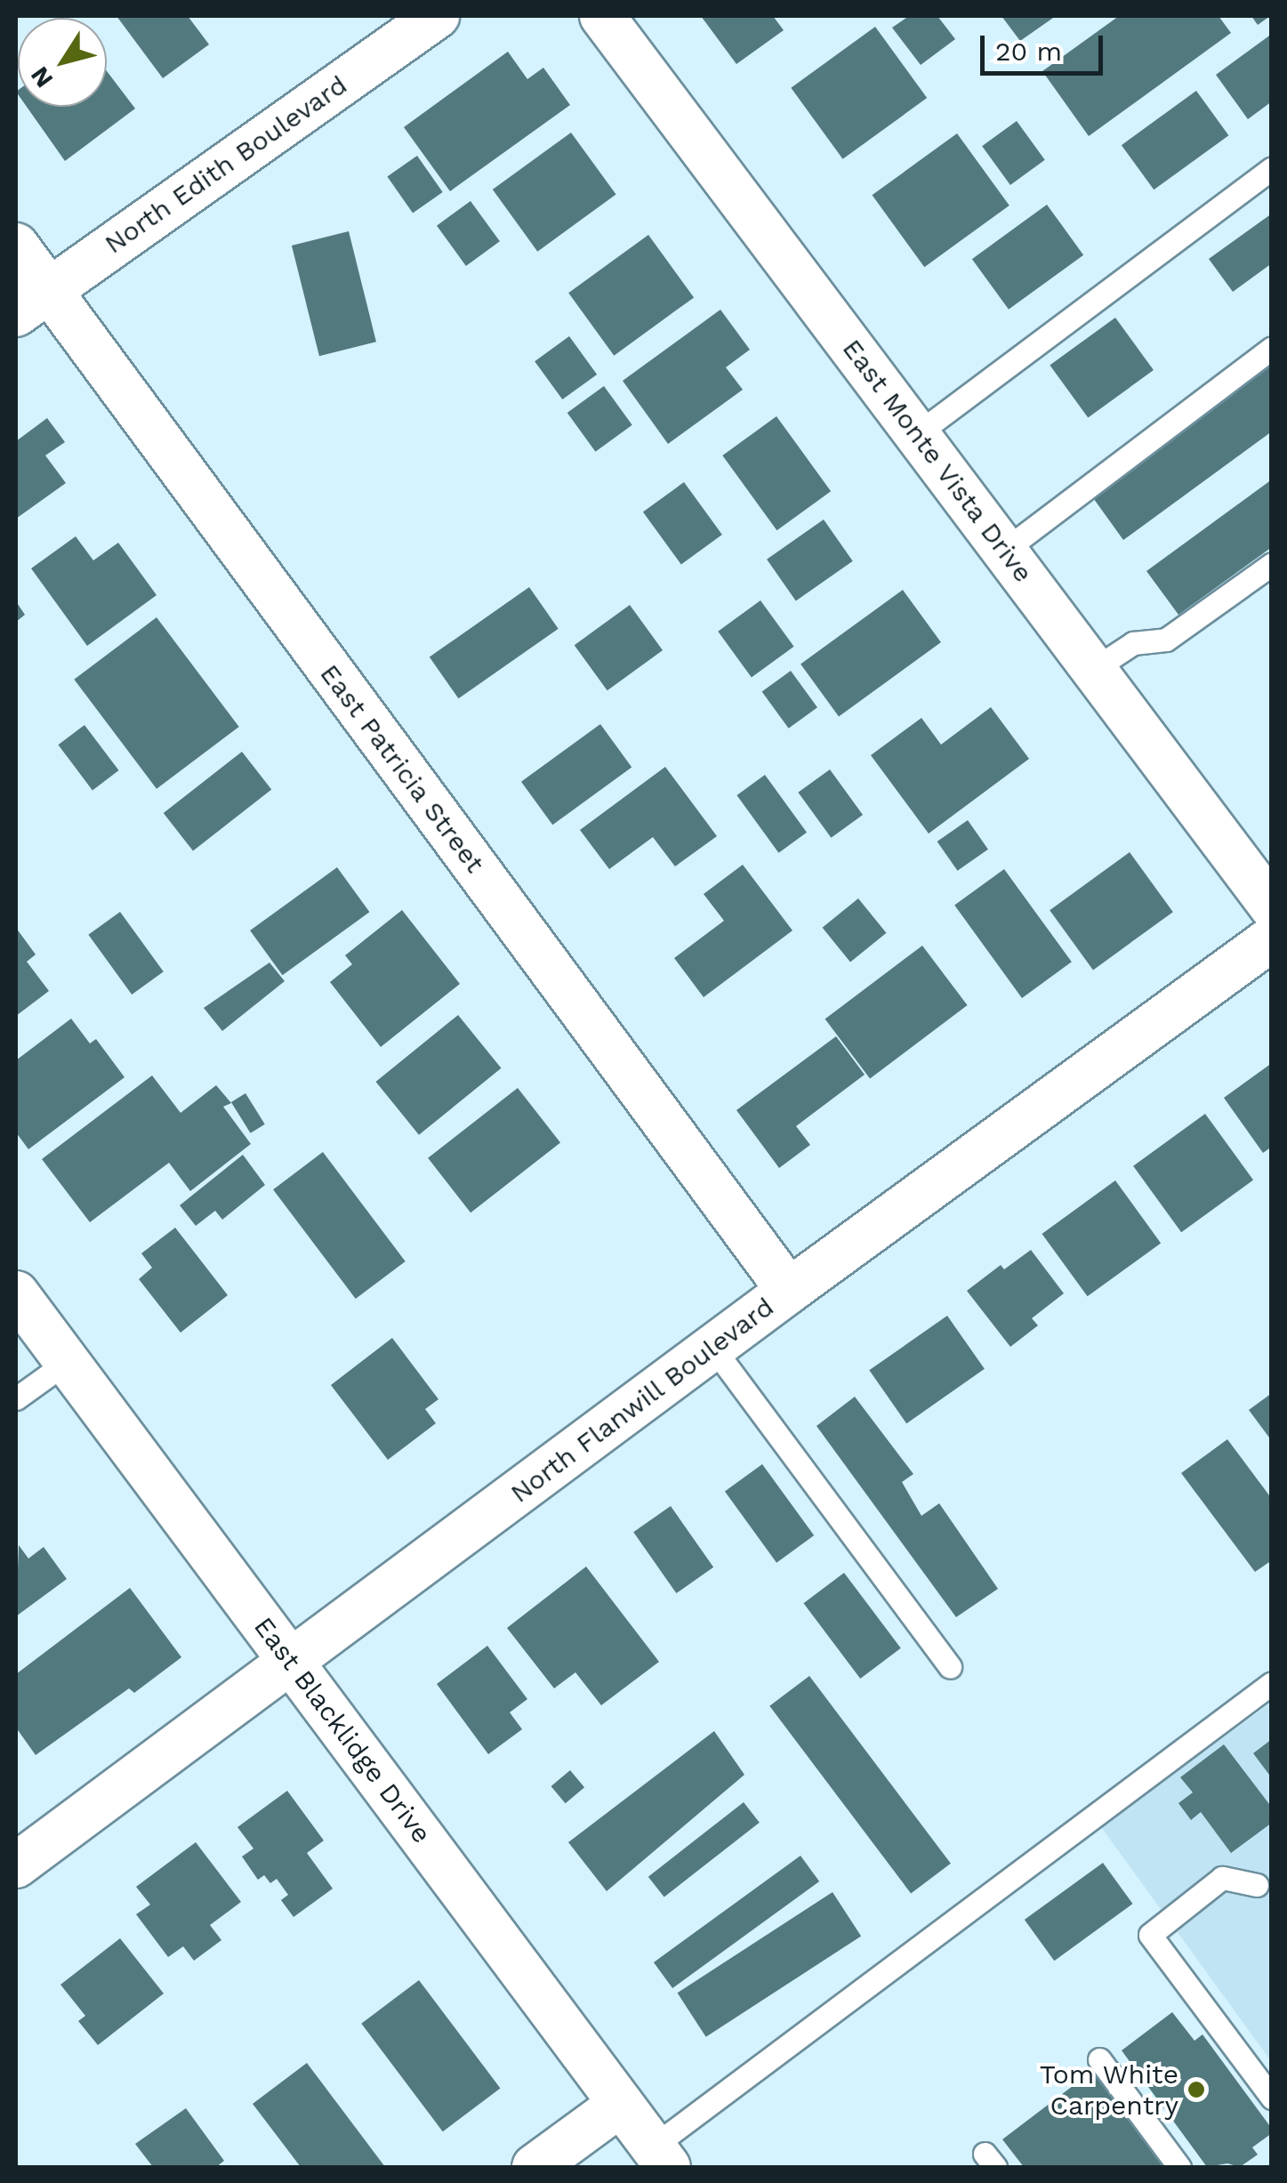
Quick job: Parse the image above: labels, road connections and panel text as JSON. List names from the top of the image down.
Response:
{
  "streets": {
    "street": [
      "North Edith Boulevard",
      "East Monte Vista Drive",
      "East Patricia Street",
      "North Flanwill Boulevard",
      "East Blacklidge Drive"
    ]
  },
  "crossings": [
    ["North Edith Boulevard", "East Patricia Street"],
    ["East Patricia Street", "North Flanwill Boulevard"],
    ["North Flanwill Boulevard", "East Blacklidge Drive"]
  ],
  "places": ["Tom White Carpentry"],
  "scale_bar": "20 m",
  "north": "bottom left"
}
